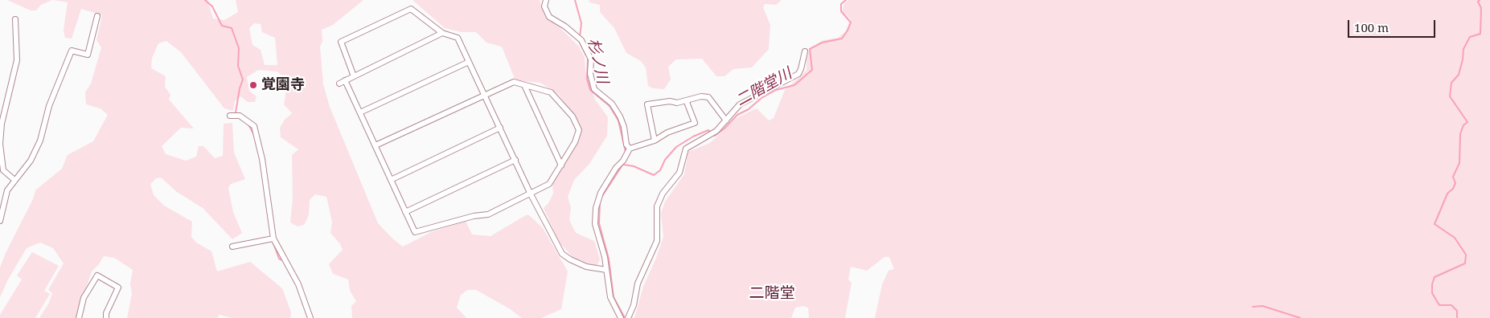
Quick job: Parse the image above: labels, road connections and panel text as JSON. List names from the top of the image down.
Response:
{
  "districts": ["二階堂"],
  "water": ["杉ノ川", "二階堂川"],
  "places": ["覚園寺"],
  "scale_bar": "100 m"
}
